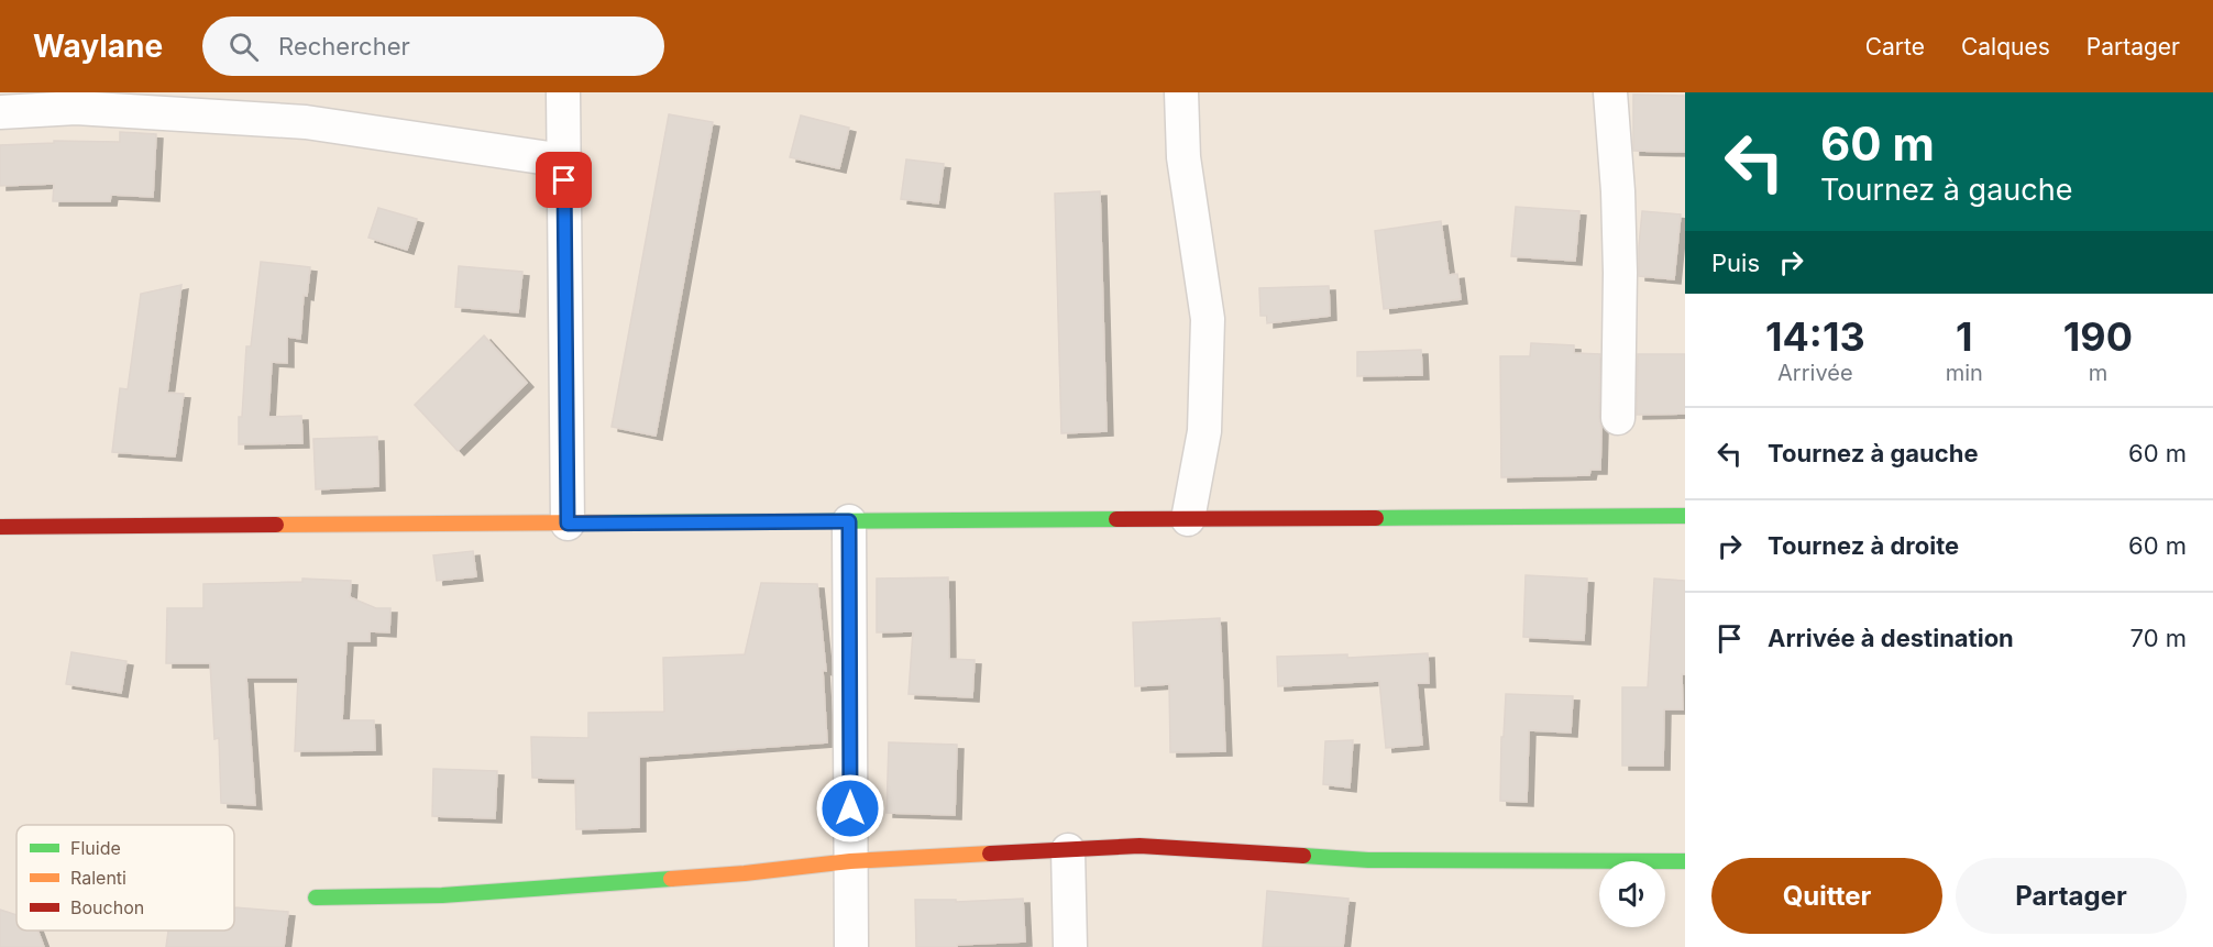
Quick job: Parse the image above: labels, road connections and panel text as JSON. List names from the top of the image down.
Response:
{
  "legend": ["Fluide", "Ralenti", "Bouchon"],
  "page": {
    "header": "Waylane",
    "search": "Rechercher",
    "nav": ["Carte", "Calques", "Partager"],
    "turn": ["60 m", "Tournez à gauche"],
    "then": "Puis",
    "eta": [
      "14:13",
      "Arrivée",
      "1",
      "min",
      "190",
      "m"
    ],
    "list": [
      {
        "name": "Tournez à gauche",
        "value": "60 m"
      },
      {
        "name": "Tournez à droite",
        "value": "60 m"
      },
      {
        "name": "Arrivée à destination",
        "value": "70 m"
      }
    ],
    "buttons": ["Quitter", "Partager"]
  }
}
